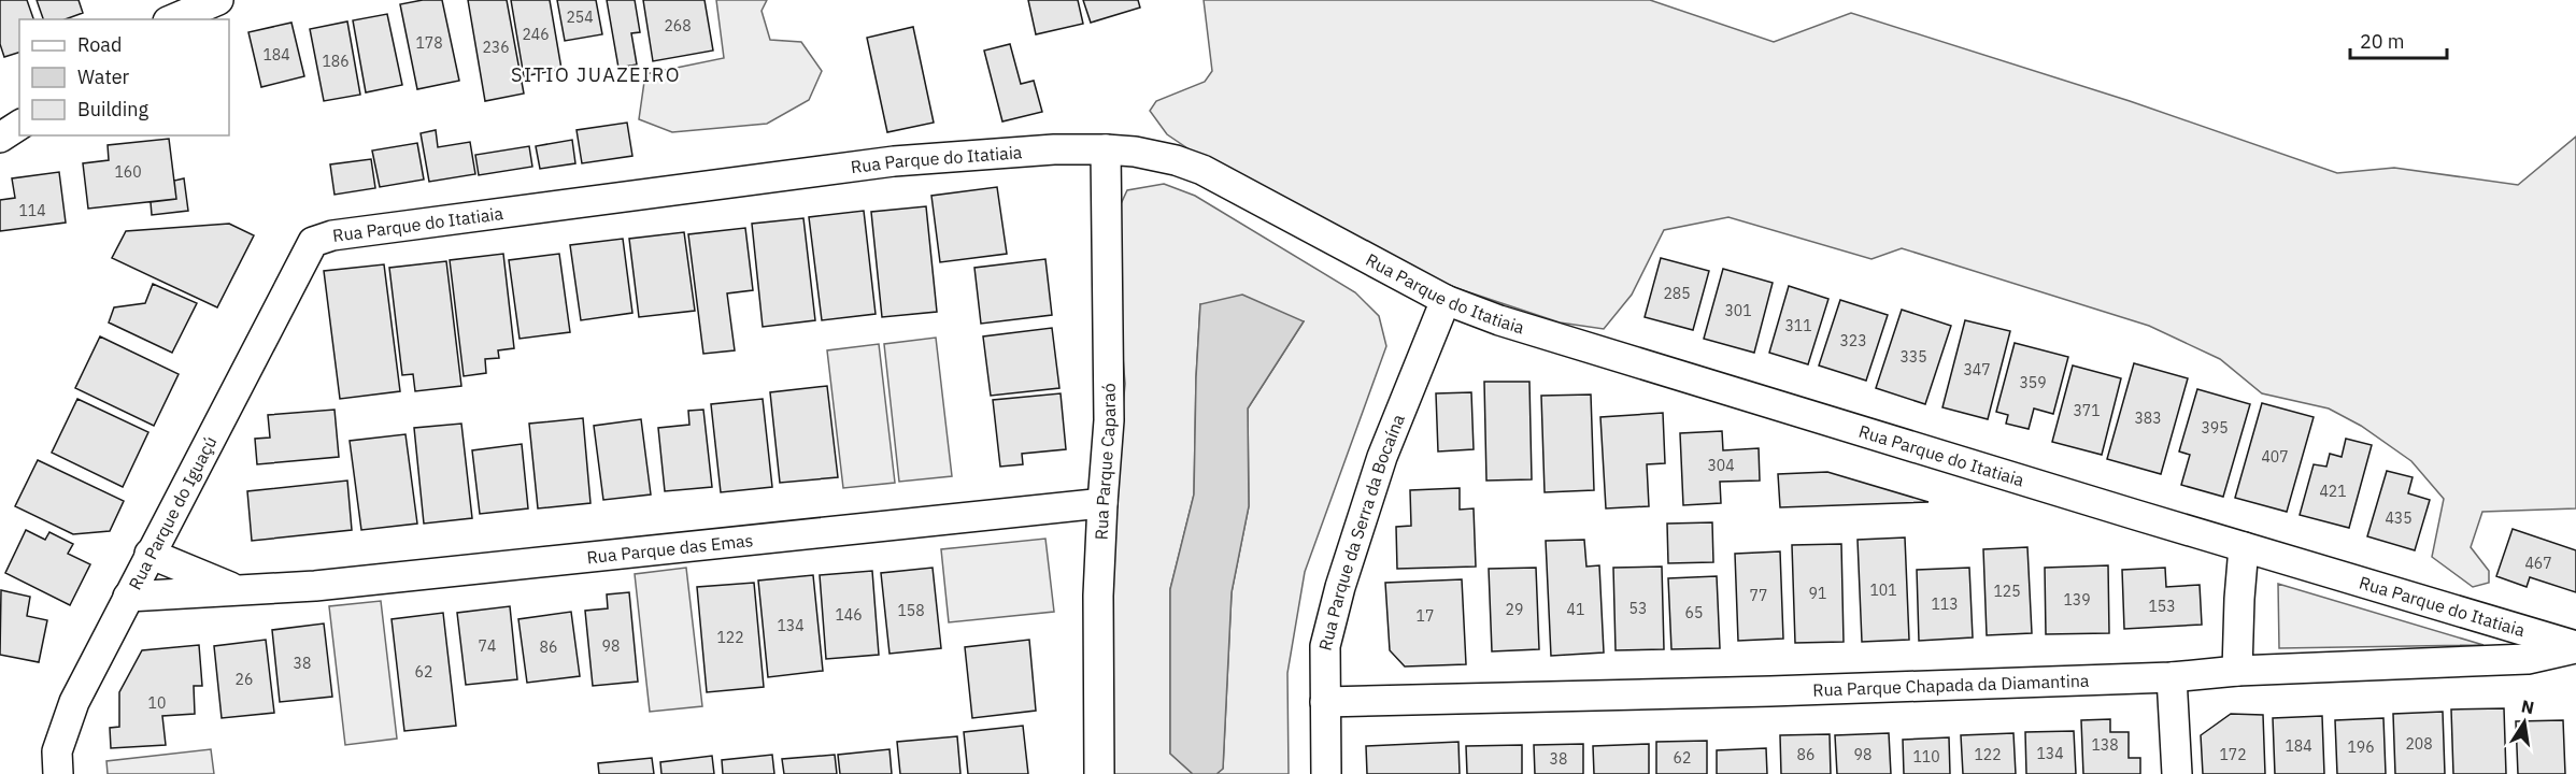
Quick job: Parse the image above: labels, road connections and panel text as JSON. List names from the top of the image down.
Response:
{
  "streets": {
    "street": [
      "Rua Parque do Itatiaia",
      "Rua Parque Caparaó",
      "Rua Parque do Iguaçú",
      "Rua Parque da Serra da Bocaína",
      "Rua Parque das Emas",
      "Rua Parque Chapada da Diamantina"
    ]
  },
  "crossings": [
    ["Rua Parque do Itatiaia", "Rua Parque Caparaó"],
    ["Rua Parque do Itatiaia", "Rua Parque do Iguaçú"],
    ["Rua Parque do Itatiaia", "Rua Parque da Serra da Bocaína"],
    ["Rua Parque do Itatiaia", "Rua Parque Chapada da Diamantina"],
    ["Rua Parque Caparaó", "Rua Parque das Emas"],
    ["Rua Parque do Iguaçú", "Rua Parque das Emas"],
    ["Rua Parque da Serra da Bocaína", "Rua Parque Chapada da Diamantina"]
  ],
  "districts": ["SITIO JUAZEIRO"],
  "house_numbers": [
    "254",
    "268",
    "246",
    "178",
    "236",
    "184",
    "186",
    "160",
    "114",
    "285",
    "301",
    "311",
    "323",
    "335",
    "347",
    "359",
    "371",
    "383",
    "395",
    "407",
    "304",
    "421",
    "435",
    "467",
    "101",
    "125",
    "91",
    "77",
    "139",
    "113",
    "153",
    "53",
    "29",
    "41",
    "158",
    "65",
    "146",
    "17",
    "134",
    "122",
    "74",
    "98",
    "86",
    "38",
    "62",
    "26",
    "10",
    "208",
    "138",
    "184",
    "196",
    "134",
    "86",
    "98",
    "122",
    "172",
    "110",
    "62",
    "38"
  ],
  "legend": ["Road", "Water", "Building"],
  "scale_bar": "20 m",
  "north": "top"
}
